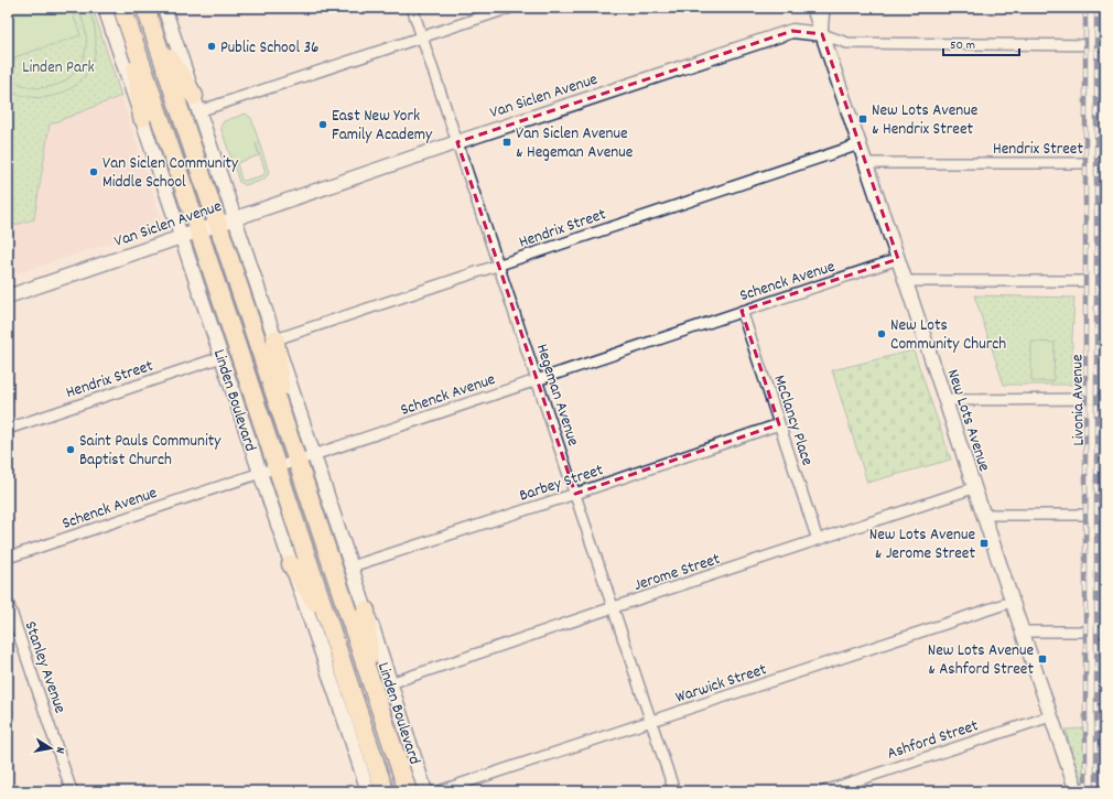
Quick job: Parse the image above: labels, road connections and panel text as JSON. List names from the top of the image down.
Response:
{
  "streets": {
    "highway": ["Linden Boulevard"],
    "street": [
      "Van Siclen Avenue",
      "Hendrix Street",
      "Schenck Avenue",
      "Hegeman Avenue",
      "Livonia Avenue",
      "McClancy Place",
      "New Lots Avenue",
      "Barbey Street",
      "Jerome Street",
      "Stanley Avenue",
      "Warwick Street",
      "Ashford Street"
    ]
  },
  "crossings": [
    ["Van Siclen Avenue", "Hegeman Avenue"],
    ["Van Siclen Avenue", "Linden Boulevard"],
    ["Van Siclen Avenue", "Livonia Avenue"],
    ["Van Siclen Avenue", "New Lots Avenue"],
    ["Hendrix Street", "Hegeman Avenue"],
    ["Hendrix Street", "Linden Boulevard"],
    ["Hendrix Street", "Livonia Avenue"],
    ["Hendrix Street", "New Lots Avenue"],
    ["Schenck Avenue", "Hegeman Avenue"],
    ["Schenck Avenue", "Linden Boulevard"],
    ["Schenck Avenue", "McClancy Place"],
    ["Schenck Avenue", "New Lots Avenue"],
    ["Hegeman Avenue", "Barbey Street"],
    ["Hegeman Avenue", "Jerome Street"],
    ["Hegeman Avenue", "Warwick Street"],
    ["Linden Boulevard", "Barbey Street"],
    ["Linden Boulevard", "Jerome Street"],
    ["McClancy Place", "Barbey Street"],
    ["McClancy Place", "Jerome Street"],
    ["New Lots Avenue", "Jerome Street"],
    ["New Lots Avenue", "Warwick Street"],
    ["New Lots Avenue", "Ashford Street"]
  ],
  "parks": ["Linden Park"],
  "places": {
    "other": [
      "Public School 36",
      "East New York Family Academy",
      "Van Siclen Community Middle School",
      "New Lots Community Church",
      "Saint Pauls Community Baptist Church"
    ],
    "transit": [
      "New Lots Avenue & Hendrix Street",
      "Van Siclen Avenue & Hegeman Avenue",
      "New Lots Avenue & Jerome Street",
      "New Lots Avenue & Ashford Street"
    ]
  },
  "scale_bar": "50 m",
  "north": "right"
}
